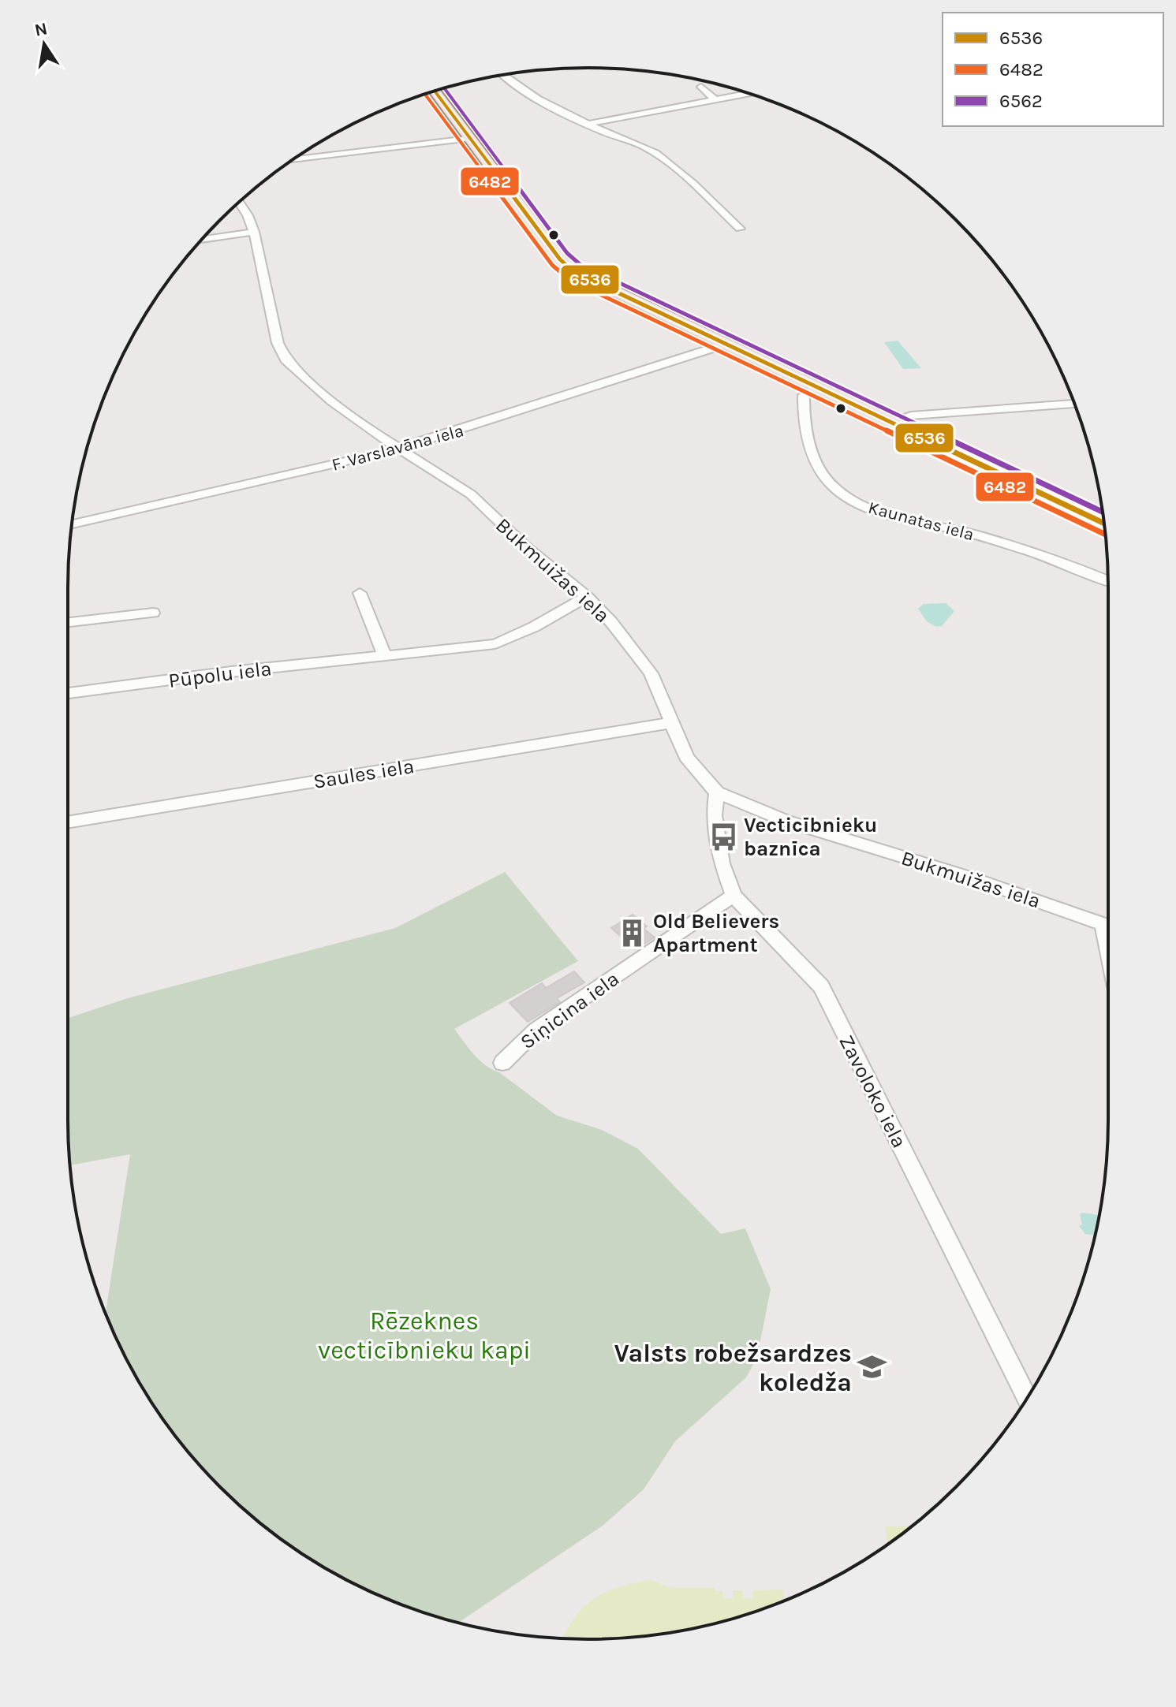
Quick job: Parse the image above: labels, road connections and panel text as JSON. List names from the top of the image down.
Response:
{
  "streets": {
    "street": [
      "F. Varslavāna iela",
      "Kaunatas iela",
      "Bukmuižas iela",
      "Pūpolu iela",
      "Saules iela",
      "Siņicina iela",
      "Zavoloko iela"
    ]
  },
  "crossings": [
    ["F. Varslavāna iela", "Bukmuižas iela"],
    ["Bukmuižas iela", "Pūpolu iela"],
    ["Bukmuižas iela", "Saules iela"],
    ["Bukmuižas iela", "Zavoloko iela"],
    ["Siņicina iela", "Zavoloko iela"]
  ],
  "parks": ["Rēzeknes vecticībnieku kapi"],
  "places": {
    "bus stop": ["Vecticībnieku baznīca"],
    "building": ["Old Believers Apartment"],
    "school or university": ["Valsts robežsardzes koledža"]
  },
  "lines": ["transit line 6562", "transit line 6536", "transit line 6482"],
  "legend": ["6536", "6482", "6562"],
  "north": "top"
}
